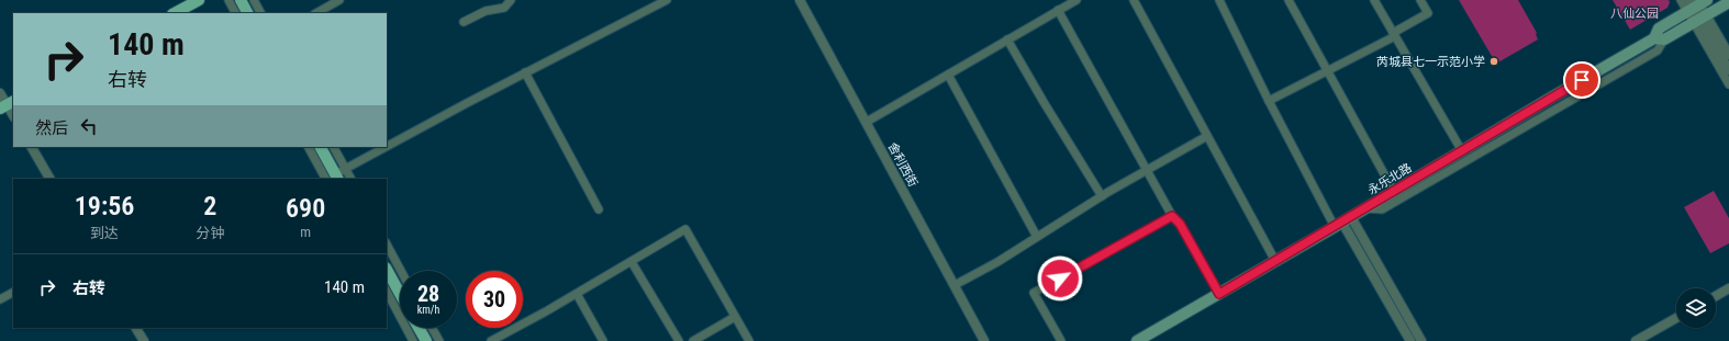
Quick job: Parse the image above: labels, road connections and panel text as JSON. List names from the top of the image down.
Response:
{
  "streets": {
    "main road": ["永乐北路"],
    "street": ["舍利西街"]
  },
  "parks": ["八仙公园"],
  "places": ["芮城县七一示范小学"],
  "page": {
    "turn": ["140 m", "右转"],
    "then": "然后",
    "eta": [
      "19:56",
      "到达",
      "2",
      "分钟",
      "690",
      "m"
    ],
    "list": [
      {
        "name": "右转",
        "value": "140 m"
      }
    ],
    "speed": "28 km/h",
    "limit": "30"
  }
}
